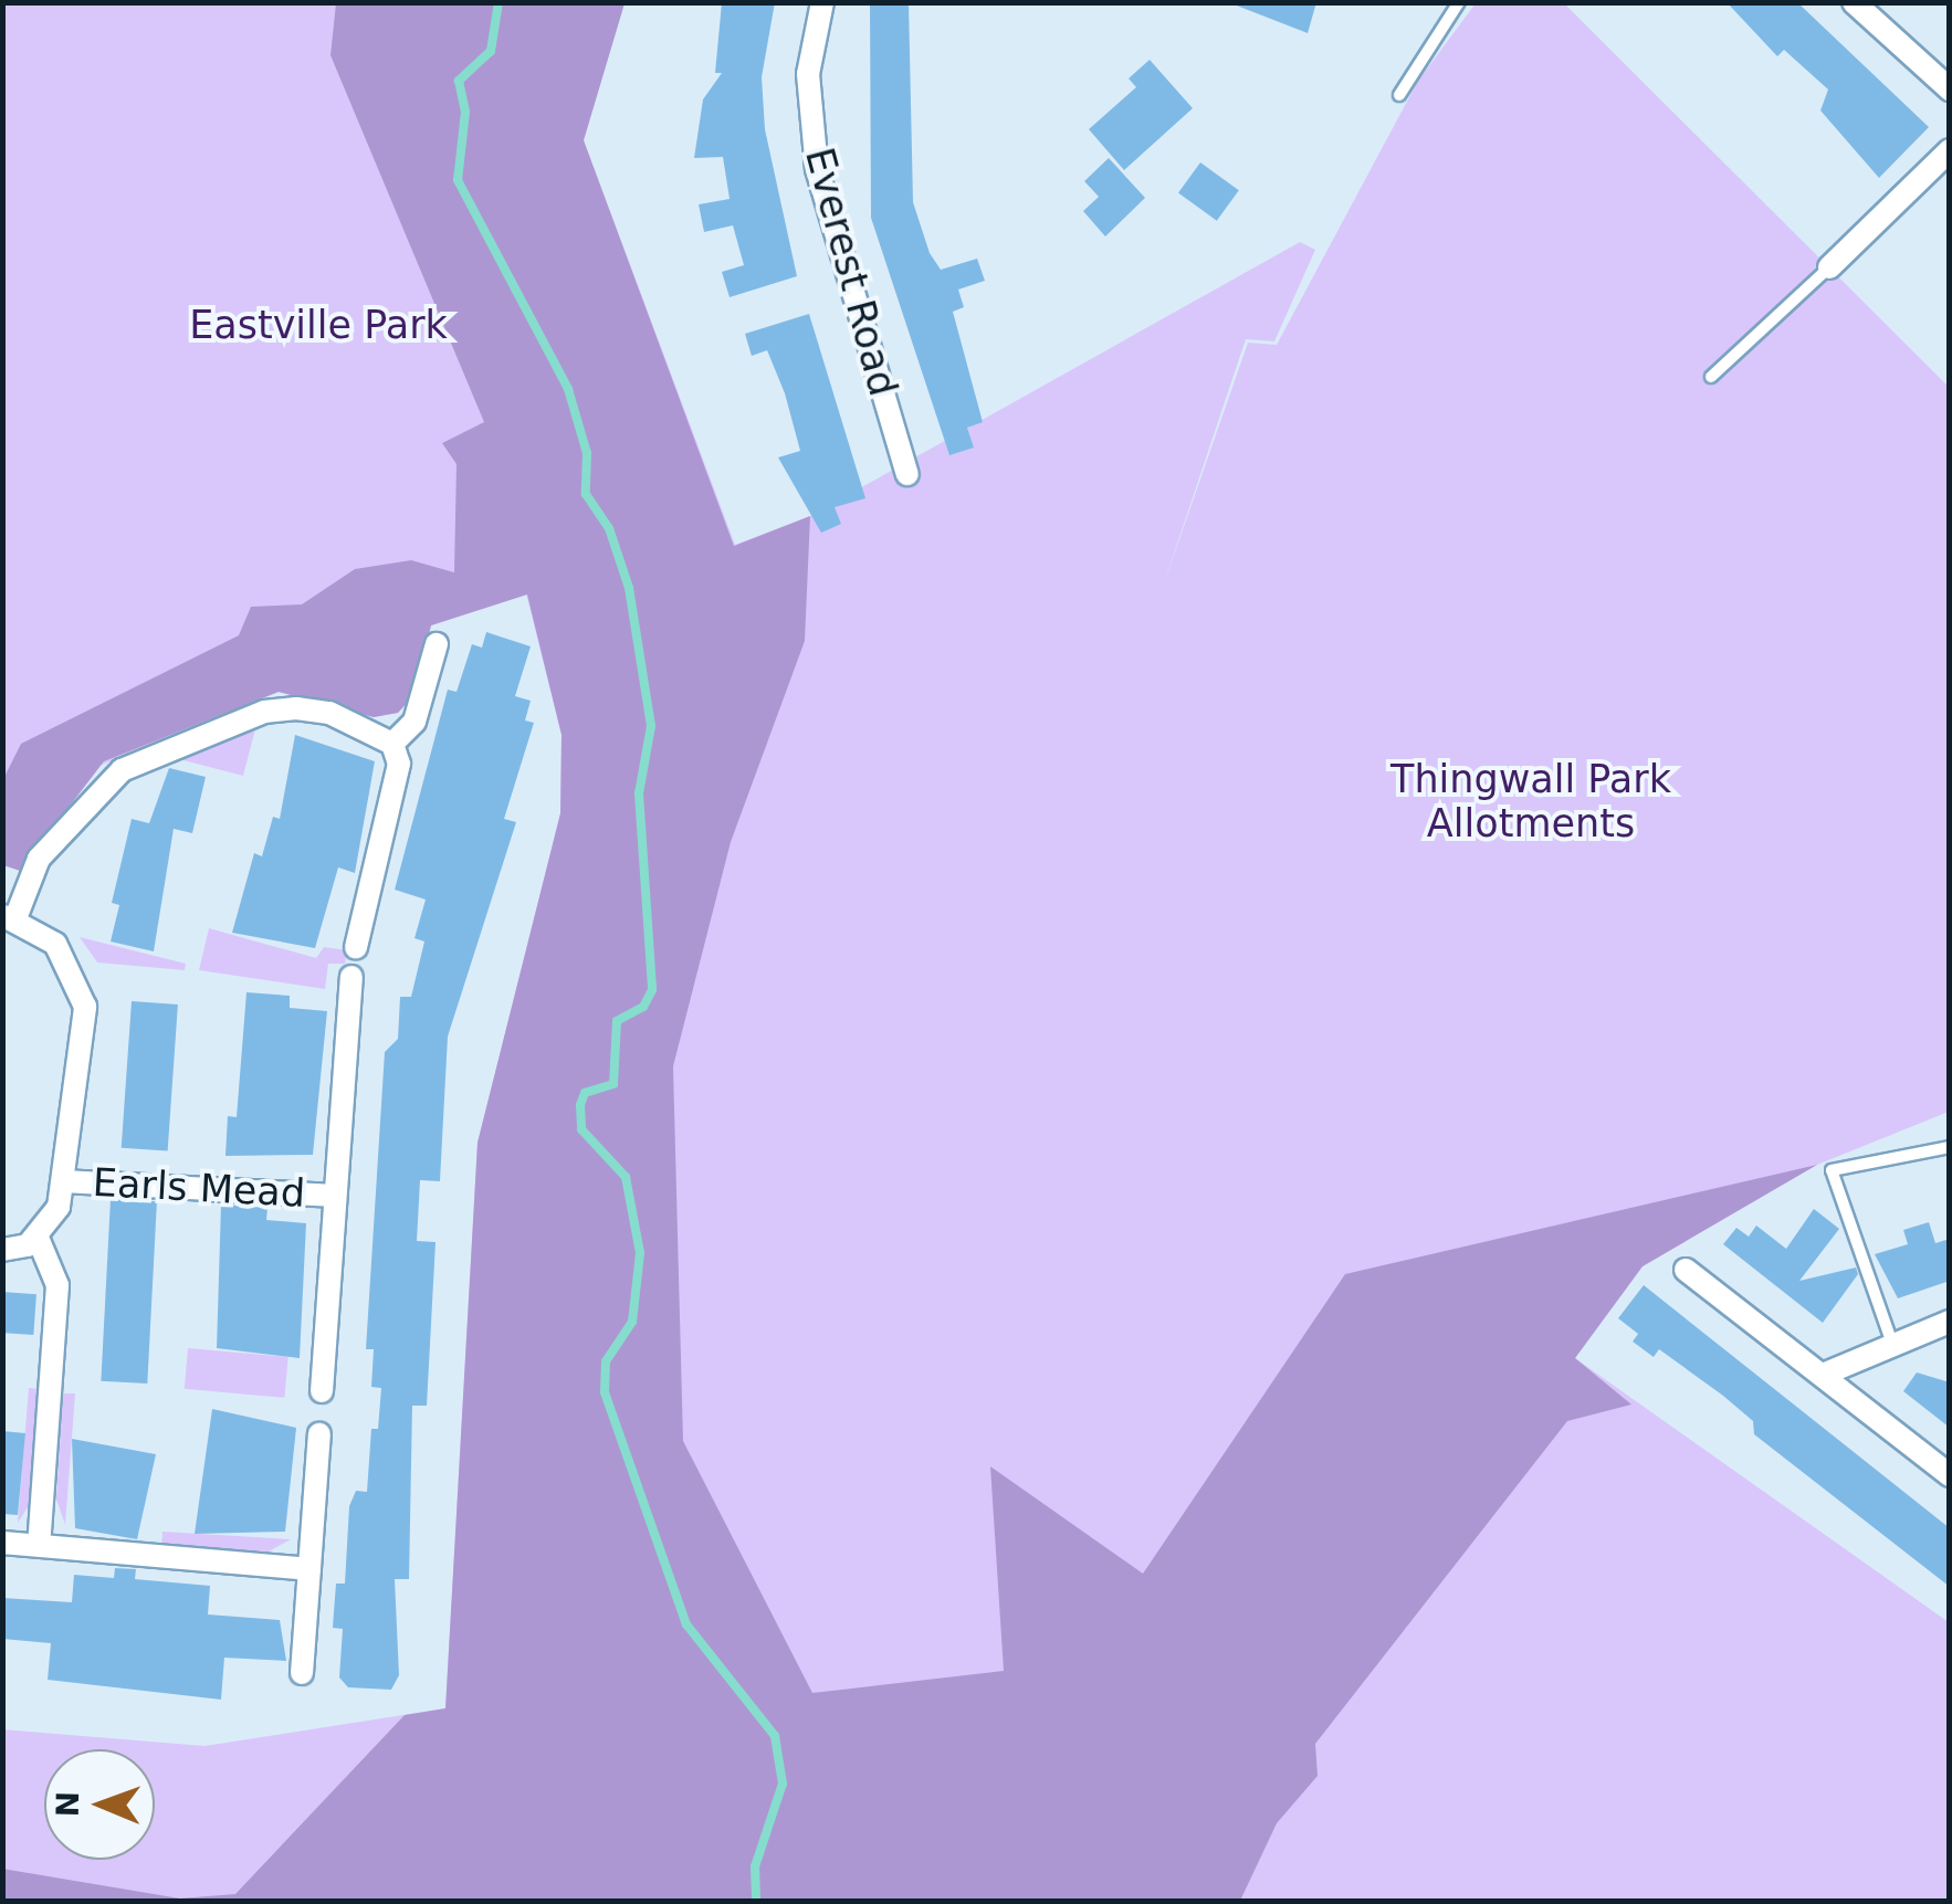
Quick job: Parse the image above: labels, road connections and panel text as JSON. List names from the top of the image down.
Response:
{
  "streets": {
    "street": ["Everest Road", "Earls Mead"]
  },
  "parks": ["Eastville Park", "Thingwall Park Allotments"],
  "north": "left"
}
